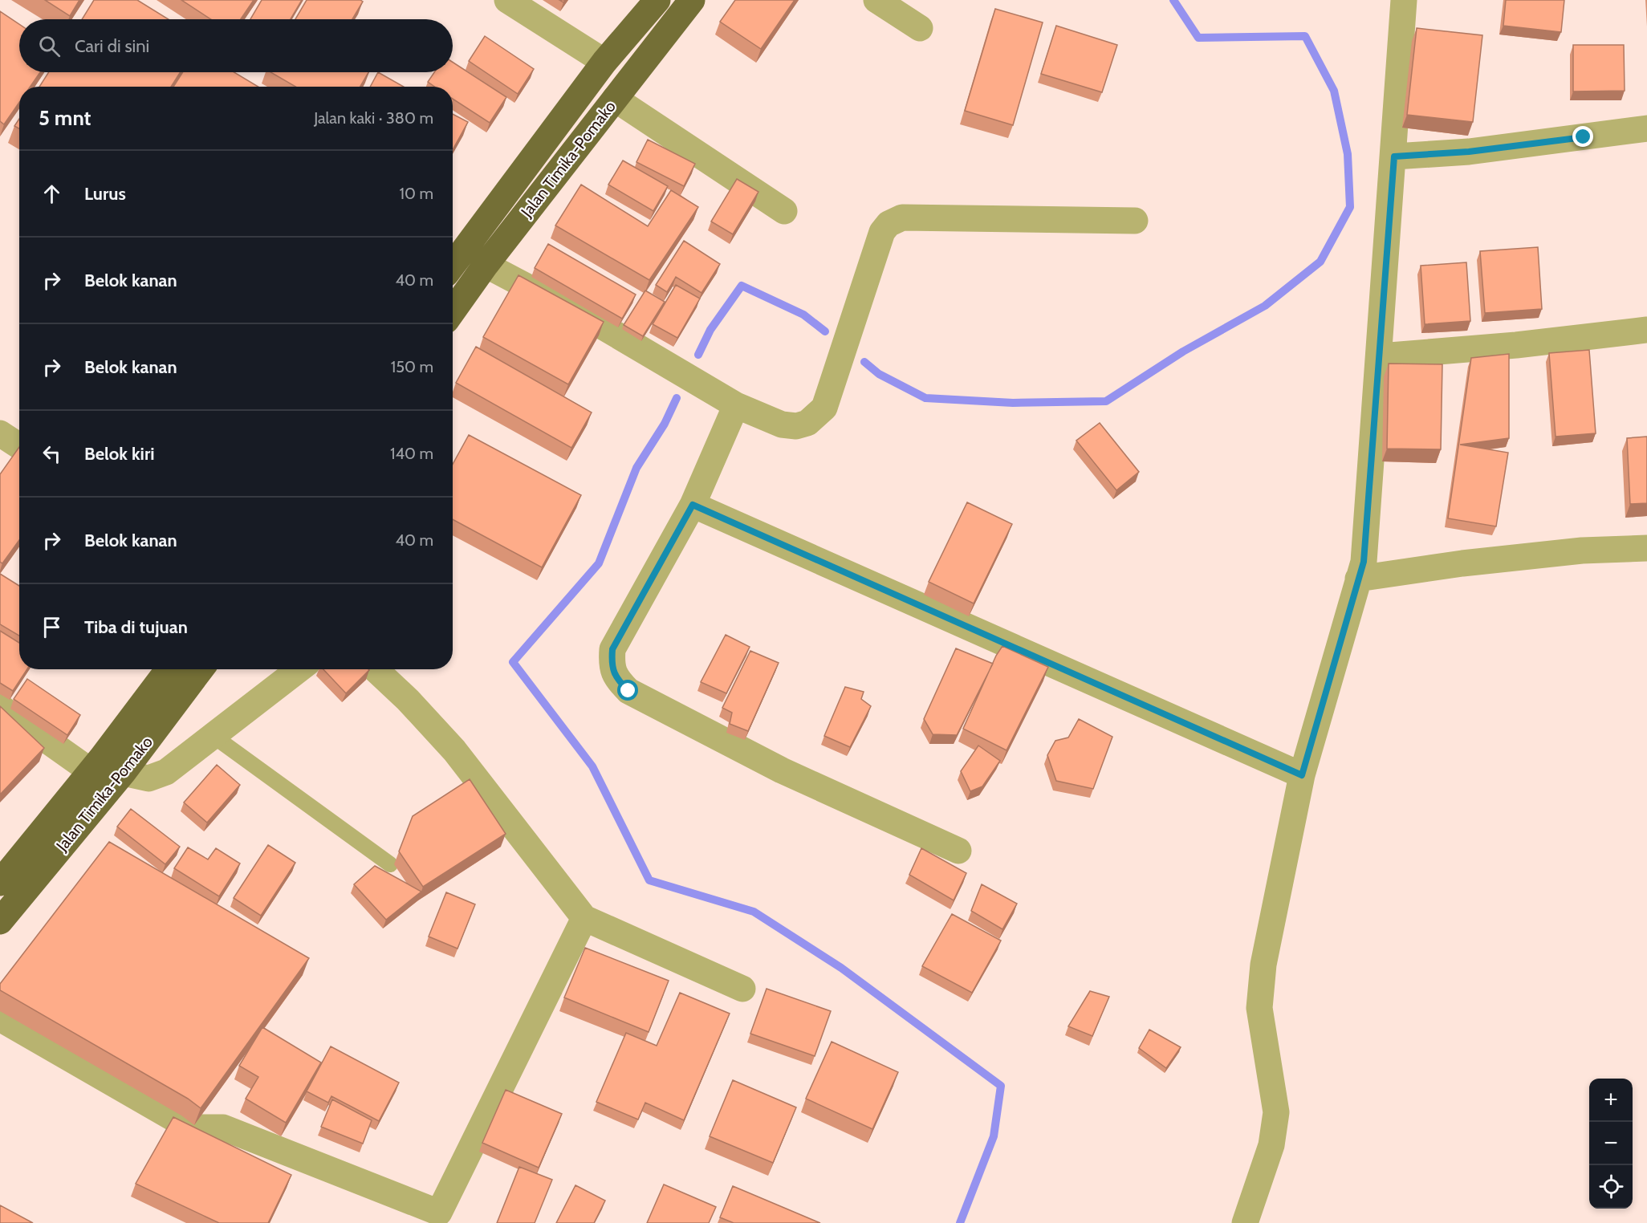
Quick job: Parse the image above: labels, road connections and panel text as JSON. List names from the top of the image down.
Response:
{
  "streets": {
    "highway": ["Jalan Timika-Pomako"]
  },
  "page": {
    "search": "Cari di sini",
    "heading": ["5 mnt", "Jalan kaki · 380 m"],
    "list": [
      ["Lurus", "10 m"],
      ["Belok kanan", "40 m"],
      ["Belok kanan", "150 m"],
      ["Belok kiri", "140 m"],
      ["Belok kanan", "40 m"],
      "Tiba di tujuan"
    ],
    "map_buttons": ["+", "−"]
  }
}
